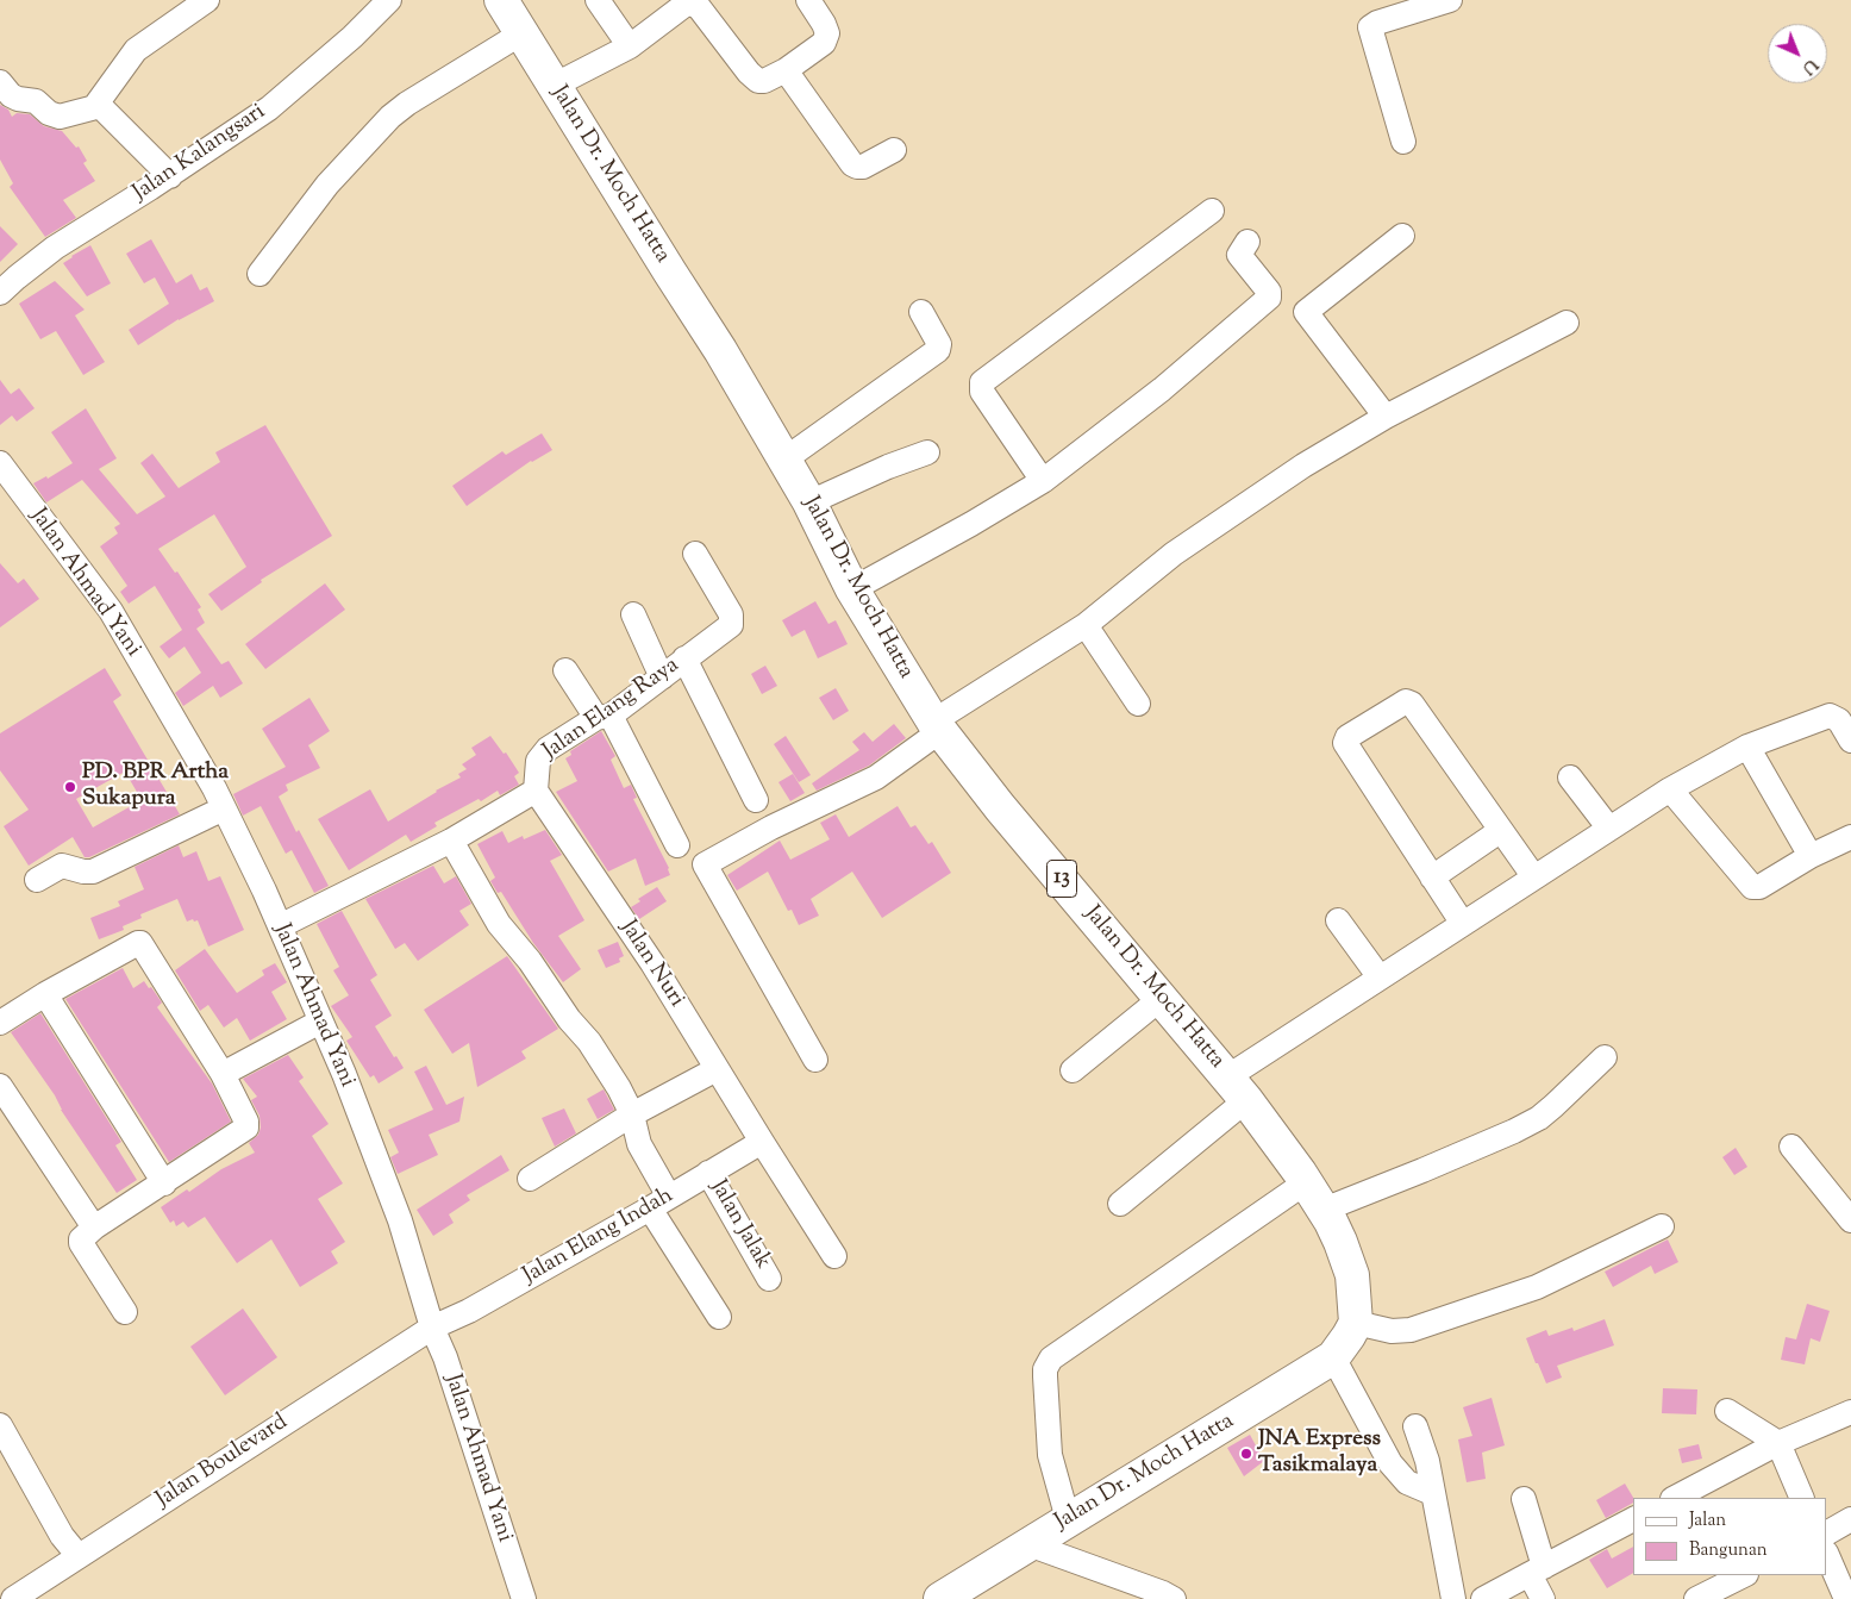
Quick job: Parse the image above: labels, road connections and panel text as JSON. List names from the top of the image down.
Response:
{
  "streets": {
    "highway": ["Jalan Dr. Moch Hatta", "13"],
    "street": [
      "Jalan Kalangsari",
      "Jalan Ahmad Yani",
      "Jalan Elang Raya",
      "Jalan Nuri",
      "Jalan Jalak",
      "Jalan Elang Indah",
      "Jalan Boulevard"
    ]
  },
  "crossings": [
    ["Jalan Ahmad Yani", "Jalan Elang Indah"],
    ["Jalan Ahmad Yani", "Jalan Boulevard"],
    ["Jalan Elang Raya", "Jalan Nuri"],
    ["Jalan Nuri", "Jalan Elang Indah"],
    ["Jalan Jalak", "Jalan Elang Indah"],
    ["Jalan Elang Indah", "Jalan Boulevard"]
  ],
  "places": ["PD. BPR Artha Sukapura", "JNA Express Tasikmalaya"],
  "legend": ["Jalan", "Bangunan"],
  "north": "bottom right"
}
